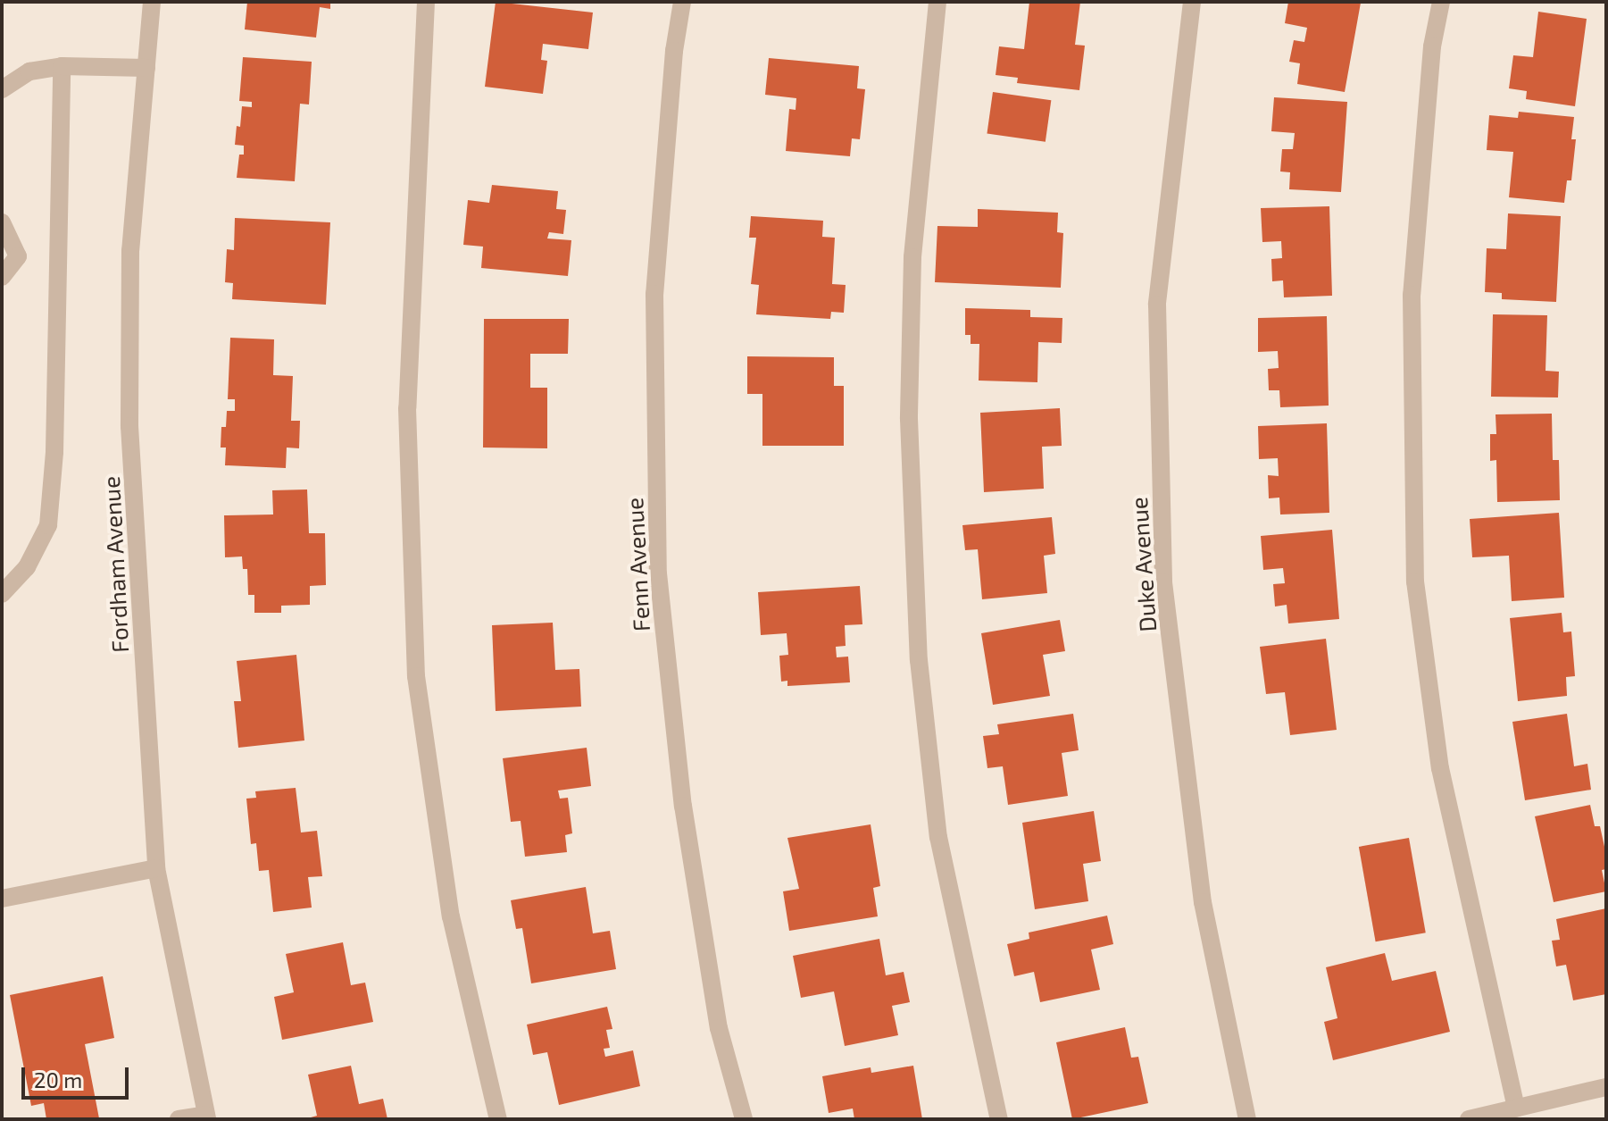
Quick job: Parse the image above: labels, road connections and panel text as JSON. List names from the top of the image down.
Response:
{
  "streets": {
    "street": ["Fordham Avenue", "Fenn Avenue", "Duke Avenue"]
  },
  "scale_bar": "20 m"
}
